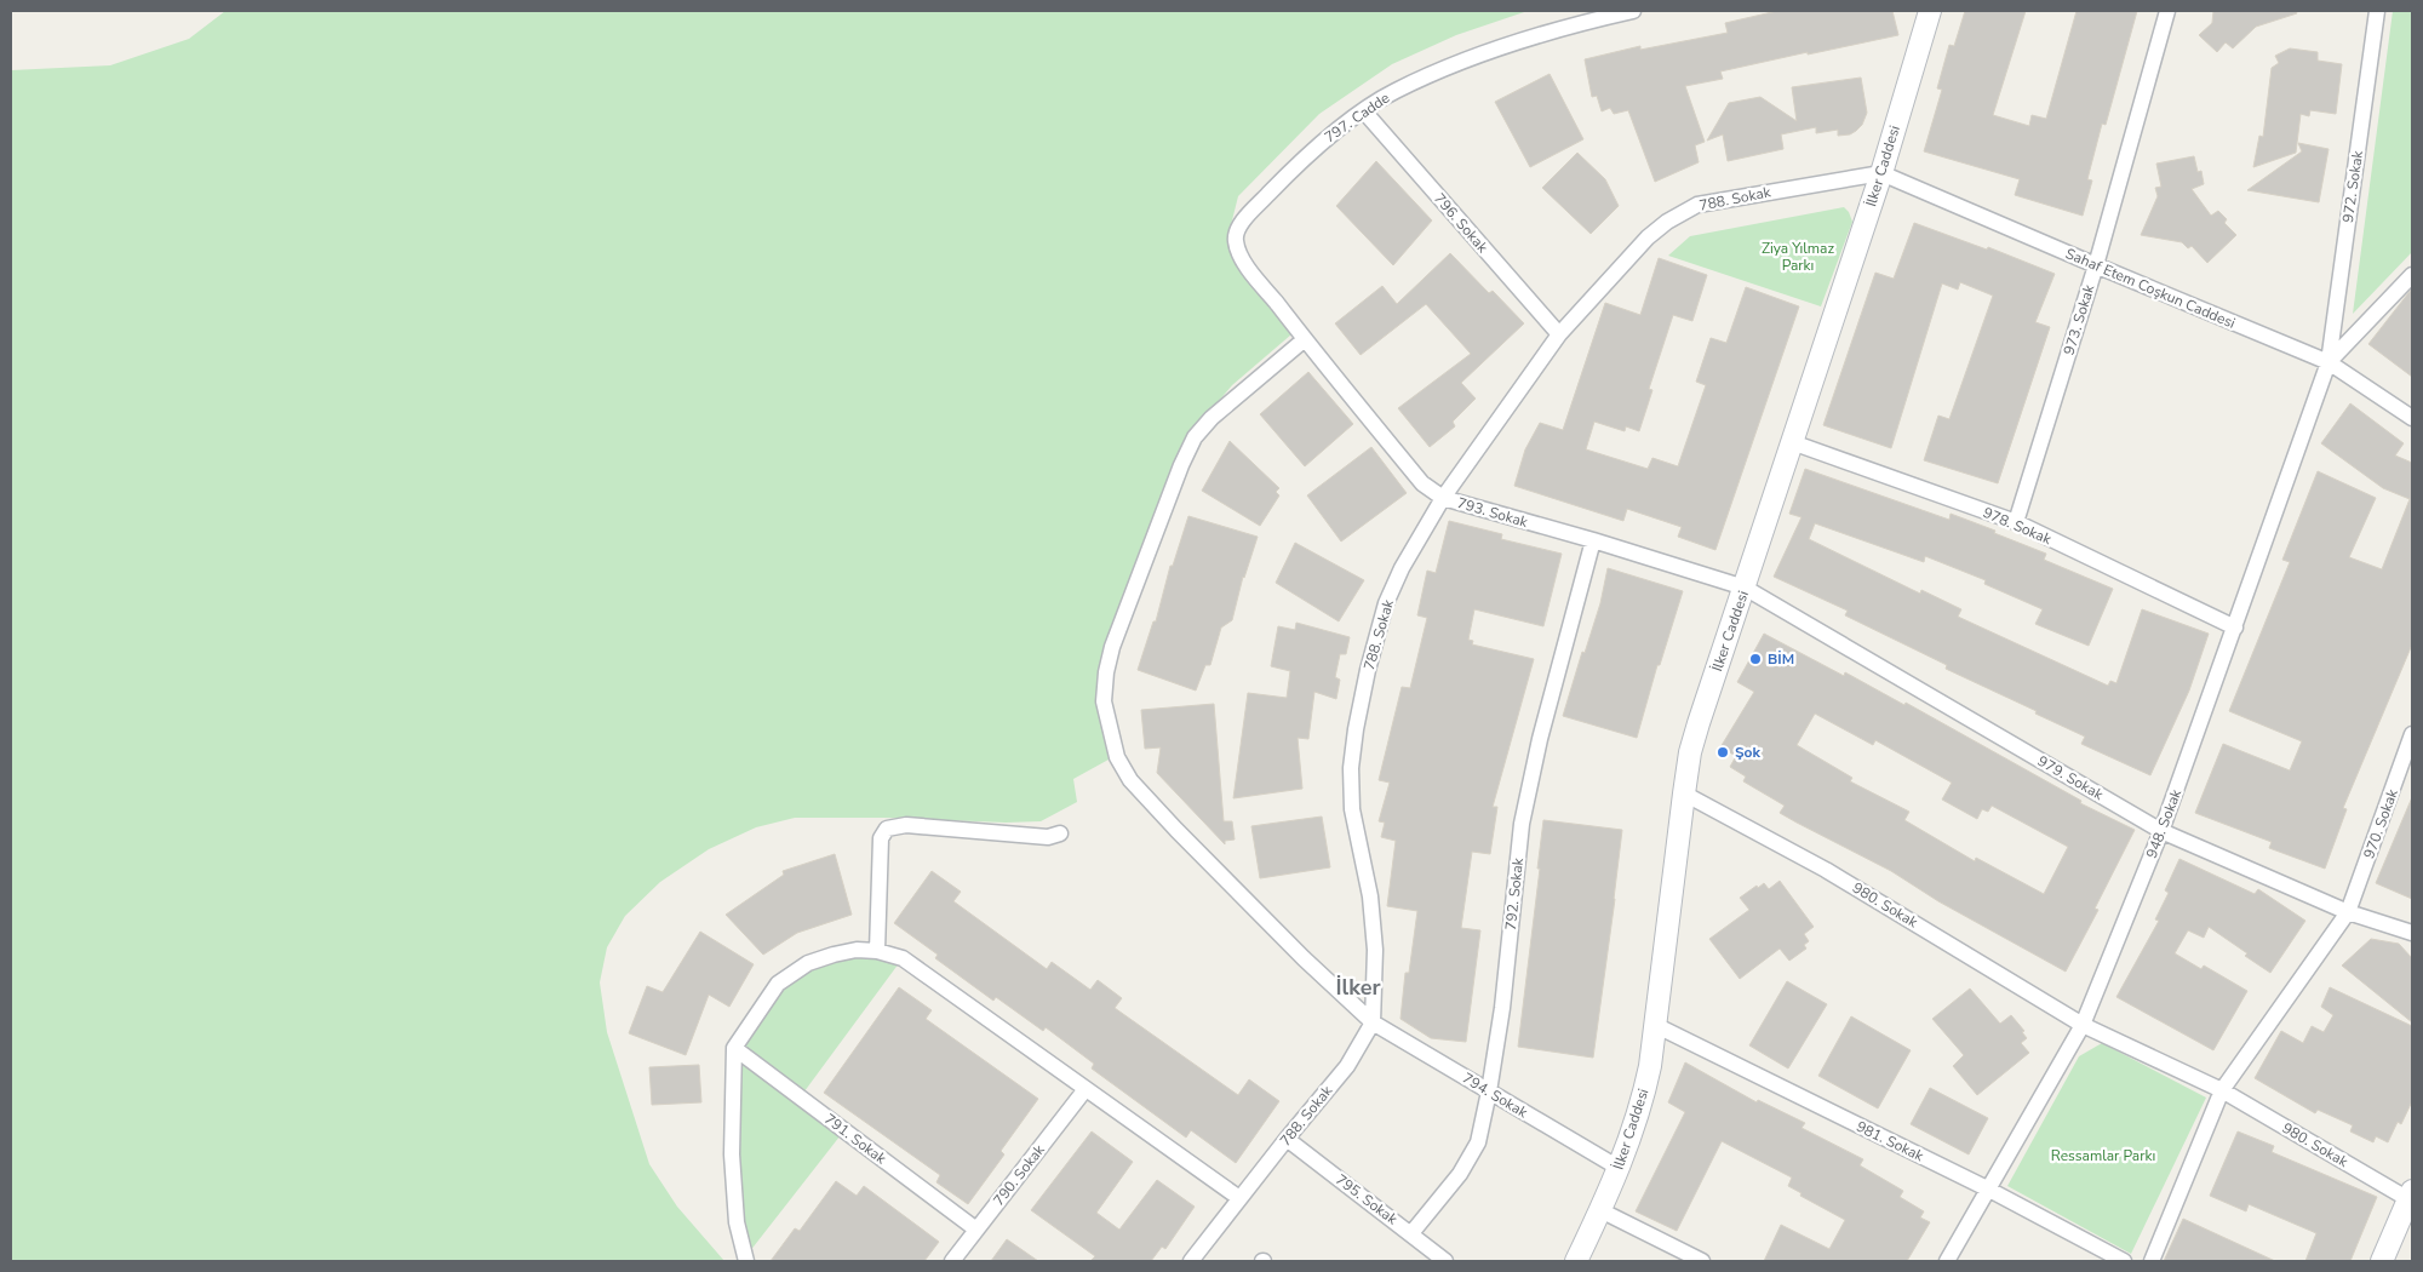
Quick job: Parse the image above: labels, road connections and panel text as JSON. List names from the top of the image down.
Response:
{
  "streets": {
    "main road": ["İlker Caddesi"],
    "street": [
      "797. Cadde",
      "972. Sokak",
      "788. Sokak",
      "796. Sokak",
      "Sahaf Etem Coşkun Caddesi",
      "973. Sokak",
      "793. Sokak",
      "978. Sokak",
      "979. Sokak",
      "948. Sokak",
      "970. Sokak",
      "792. Sokak",
      "980. Sokak",
      "794. Sokak",
      "791. Sokak",
      "981. Sokak",
      "790. Sokak",
      "795. Sokak"
    ]
  },
  "crossings": [
    ["797. Cadde", "796. Sokak"],
    ["797. Cadde", "793. Sokak"],
    ["797. Cadde", "794. Sokak"],
    ["İlker Caddesi", "788. Sokak"],
    ["İlker Caddesi", "Sahaf Etem Coşkun Caddesi"],
    ["İlker Caddesi", "793. Sokak"],
    ["İlker Caddesi", "978. Sokak"],
    ["İlker Caddesi", "979. Sokak"],
    ["İlker Caddesi", "980. Sokak"],
    ["İlker Caddesi", "794. Sokak"],
    ["İlker Caddesi", "981. Sokak"],
    ["972. Sokak", "Sahaf Etem Coşkun Caddesi"],
    ["972. Sokak", "948. Sokak"],
    ["788. Sokak", "796. Sokak"],
    ["788. Sokak", "Sahaf Etem Coşkun Caddesi"],
    ["788. Sokak", "793. Sokak"],
    ["788. Sokak", "794. Sokak"],
    ["788. Sokak", "795. Sokak"],
    ["Sahaf Etem Coşkun Caddesi", "973. Sokak"],
    ["Sahaf Etem Coşkun Caddesi", "948. Sokak"],
    ["973. Sokak", "978. Sokak"],
    ["793. Sokak", "979. Sokak"],
    ["793. Sokak", "792. Sokak"],
    ["793. Sokak", "794. Sokak"],
    ["978. Sokak", "948. Sokak"],
    ["979. Sokak", "948. Sokak"],
    ["979. Sokak", "970. Sokak"],
    ["948. Sokak", "980. Sokak"],
    ["948. Sokak", "981. Sokak"],
    ["970. Sokak", "980. Sokak"],
    ["792. Sokak", "794. Sokak"],
    ["792. Sokak", "795. Sokak"],
    ["791. Sokak", "790. Sokak"]
  ],
  "districts": ["İlker"],
  "parks": ["Ziya Yılmaz Parkı", "Ressamlar Parkı"],
  "places": ["BİM", "Şok"]
}
